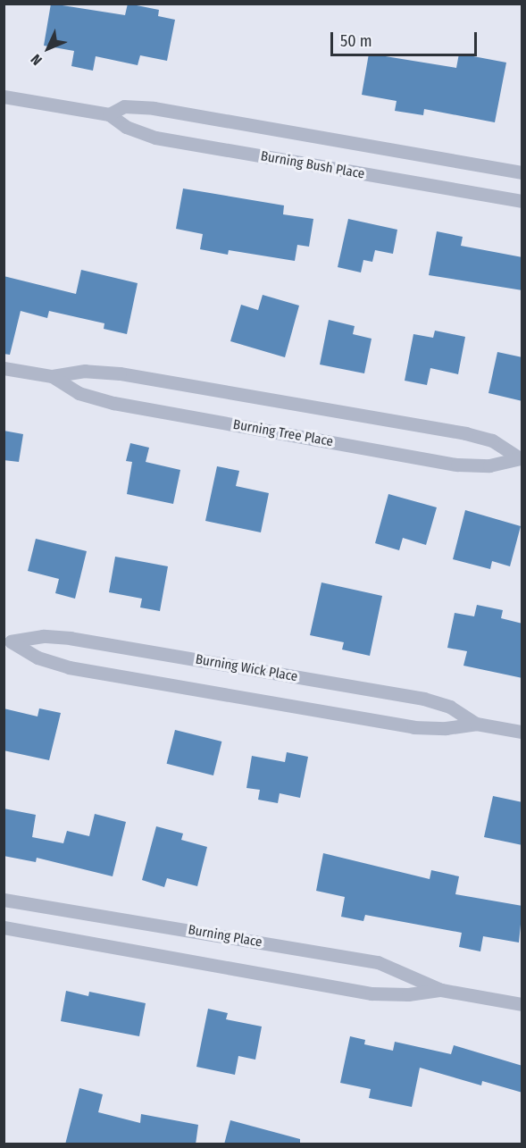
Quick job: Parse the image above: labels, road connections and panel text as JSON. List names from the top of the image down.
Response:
{
  "streets": {
    "street": [
      "Burning Bush Place",
      "Burning Tree Place",
      "Burning Wick Place",
      "Burning Place"
    ]
  },
  "scale_bar": "50 m",
  "north": "bottom left"
}
